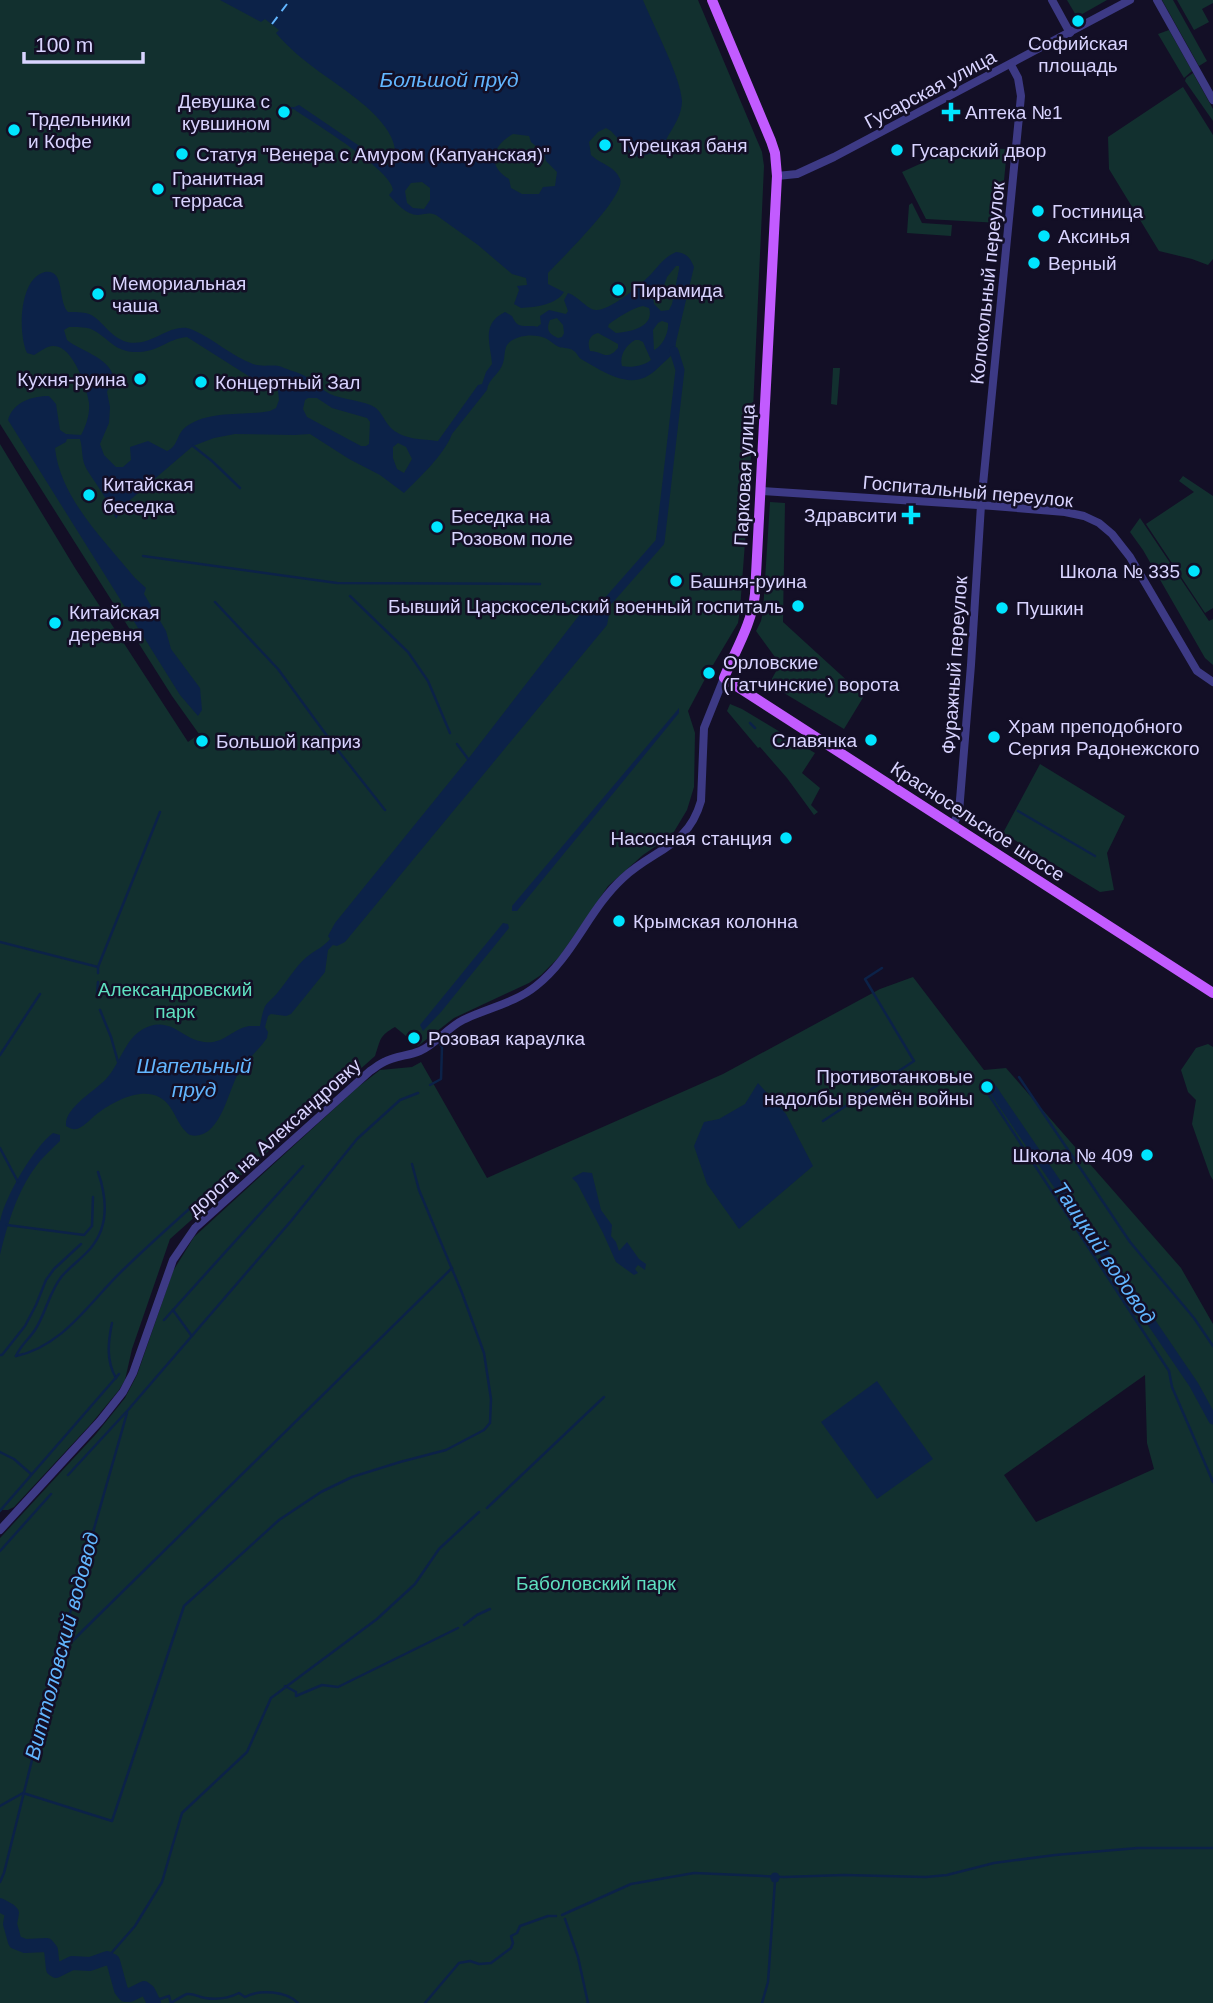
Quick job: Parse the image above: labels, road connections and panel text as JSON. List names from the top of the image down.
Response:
{
  "streets": {
    "main road": ["Парковая улица", "Красносельское шоссе"],
    "street": [
      "Гусарская улица",
      "Колокольный переулок",
      "Госпитальный переулок",
      "Фуражный переулок",
      "дорога на Александровку"
    ]
  },
  "crossings": [
    ["Гусарская улица", "Колокольный переулок"],
    ["Гусарская улица", "Парковая улица"],
    ["Колокольный переулок", "Госпитальный переулок"],
    ["Колокольный переулок", "Фуражный переулок"],
    ["Парковая улица", "Госпитальный переулок"],
    ["Парковая улица", "Красносельское шоссе"],
    ["Парковая улица", "дорога на Александровку"],
    ["Госпитальный переулок", "Фуражный переулок"],
    ["Фуражный переулок", "Красносельское шоссе"]
  ],
  "water": [
    "Большой пруд",
    "Шапельный пруд",
    "Таицкий водовод",
    "Виттоловский водовод"
  ],
  "parks": ["Александровский парк", "Баболовский парк"],
  "places": {
    "other": [
      "Софийская площадь",
      "Девушка с кувшином",
      "Трдельники и Кофе",
      "Турецкая баня",
      "Гусарский двор",
      "Статуя \"Венера с Амуром (Капуанская)\"",
      "Гранитная терраса",
      "Гостиница",
      "Аксинья",
      "Верный",
      "Пирамида",
      "Мемориальная чаша",
      "Кухня-руина",
      "Концертный Зал",
      "Китайская беседка",
      "Беседка на Розовом поле",
      "Школа № 335",
      "Башня-руина",
      "Бывший Царскосельский военный госпиталь",
      "Пушкин",
      "Китайская деревня",
      "Орловские (Гатчинские) ворота",
      "Храм преподобного Сергия Радонежского",
      "Славянка",
      "Большой каприз",
      "Насосная станция",
      "Крымская колонна",
      "Розовая караулка",
      "Противотанковые надолбы времён войны",
      "Школа № 409"
    ],
    "health": ["Аптека №1", "Здравсити"]
  },
  "scale_bar": "100 m"
}
